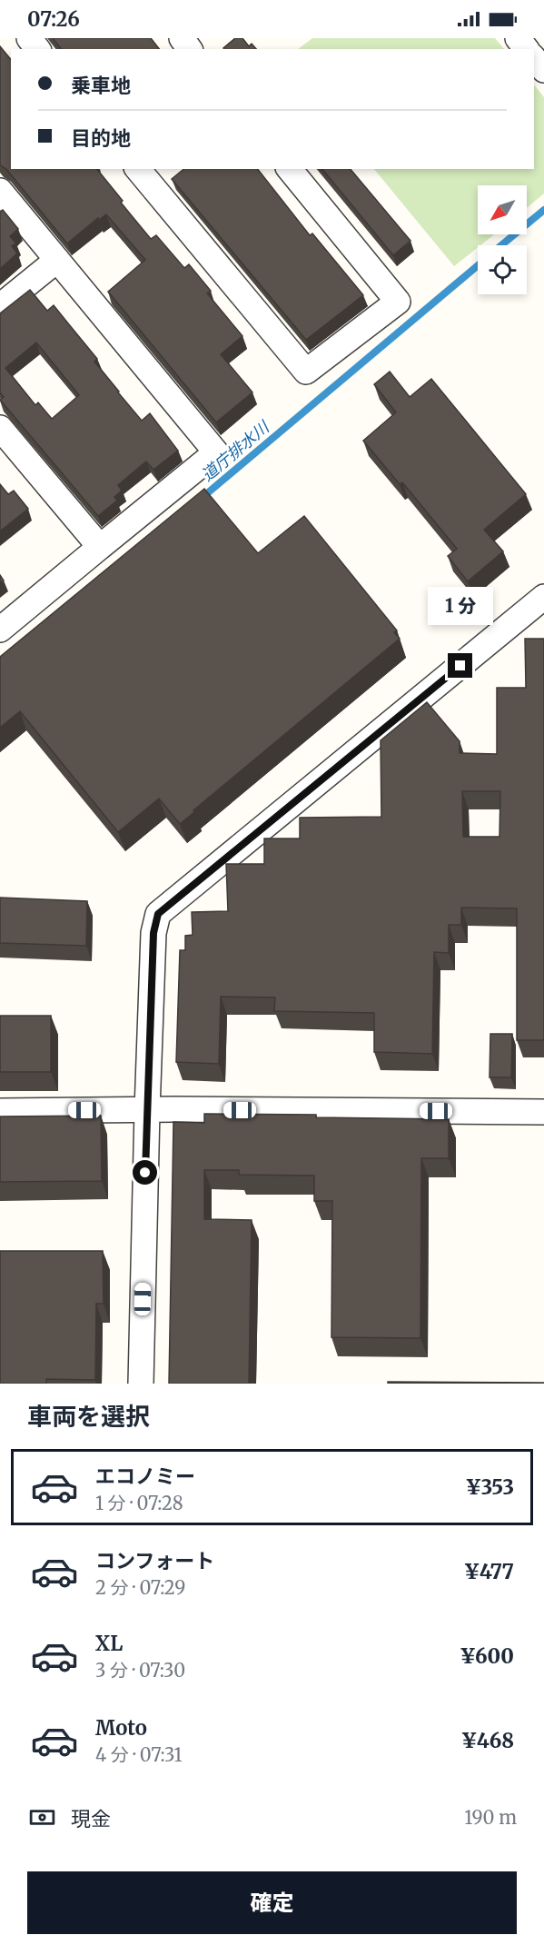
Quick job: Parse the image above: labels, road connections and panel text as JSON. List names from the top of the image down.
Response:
{
  "water": ["道庁排水川"],
  "north": "bottom left",
  "page": {
    "status": "07:26",
    "banner": ["乗車地", "目的地"],
    "bubble": "1 分",
    "heading": "車両を選択",
    "list": [
      {
        "name": "エコノミー",
        "note": "1 分 · 07:28",
        "value": "¥353"
      },
      {
        "name": "コンフォート",
        "note": "2 分 · 07:29",
        "value": "¥477"
      },
      {
        "name": "XL",
        "note": "3 分 · 07:30",
        "value": "¥600"
      },
      {
        "name": "Moto",
        "note": "4 分 · 07:31",
        "value": "¥468"
      }
    ],
    "pay": ["現金", "190 m"],
    "buttons": "確定"
  }
}
